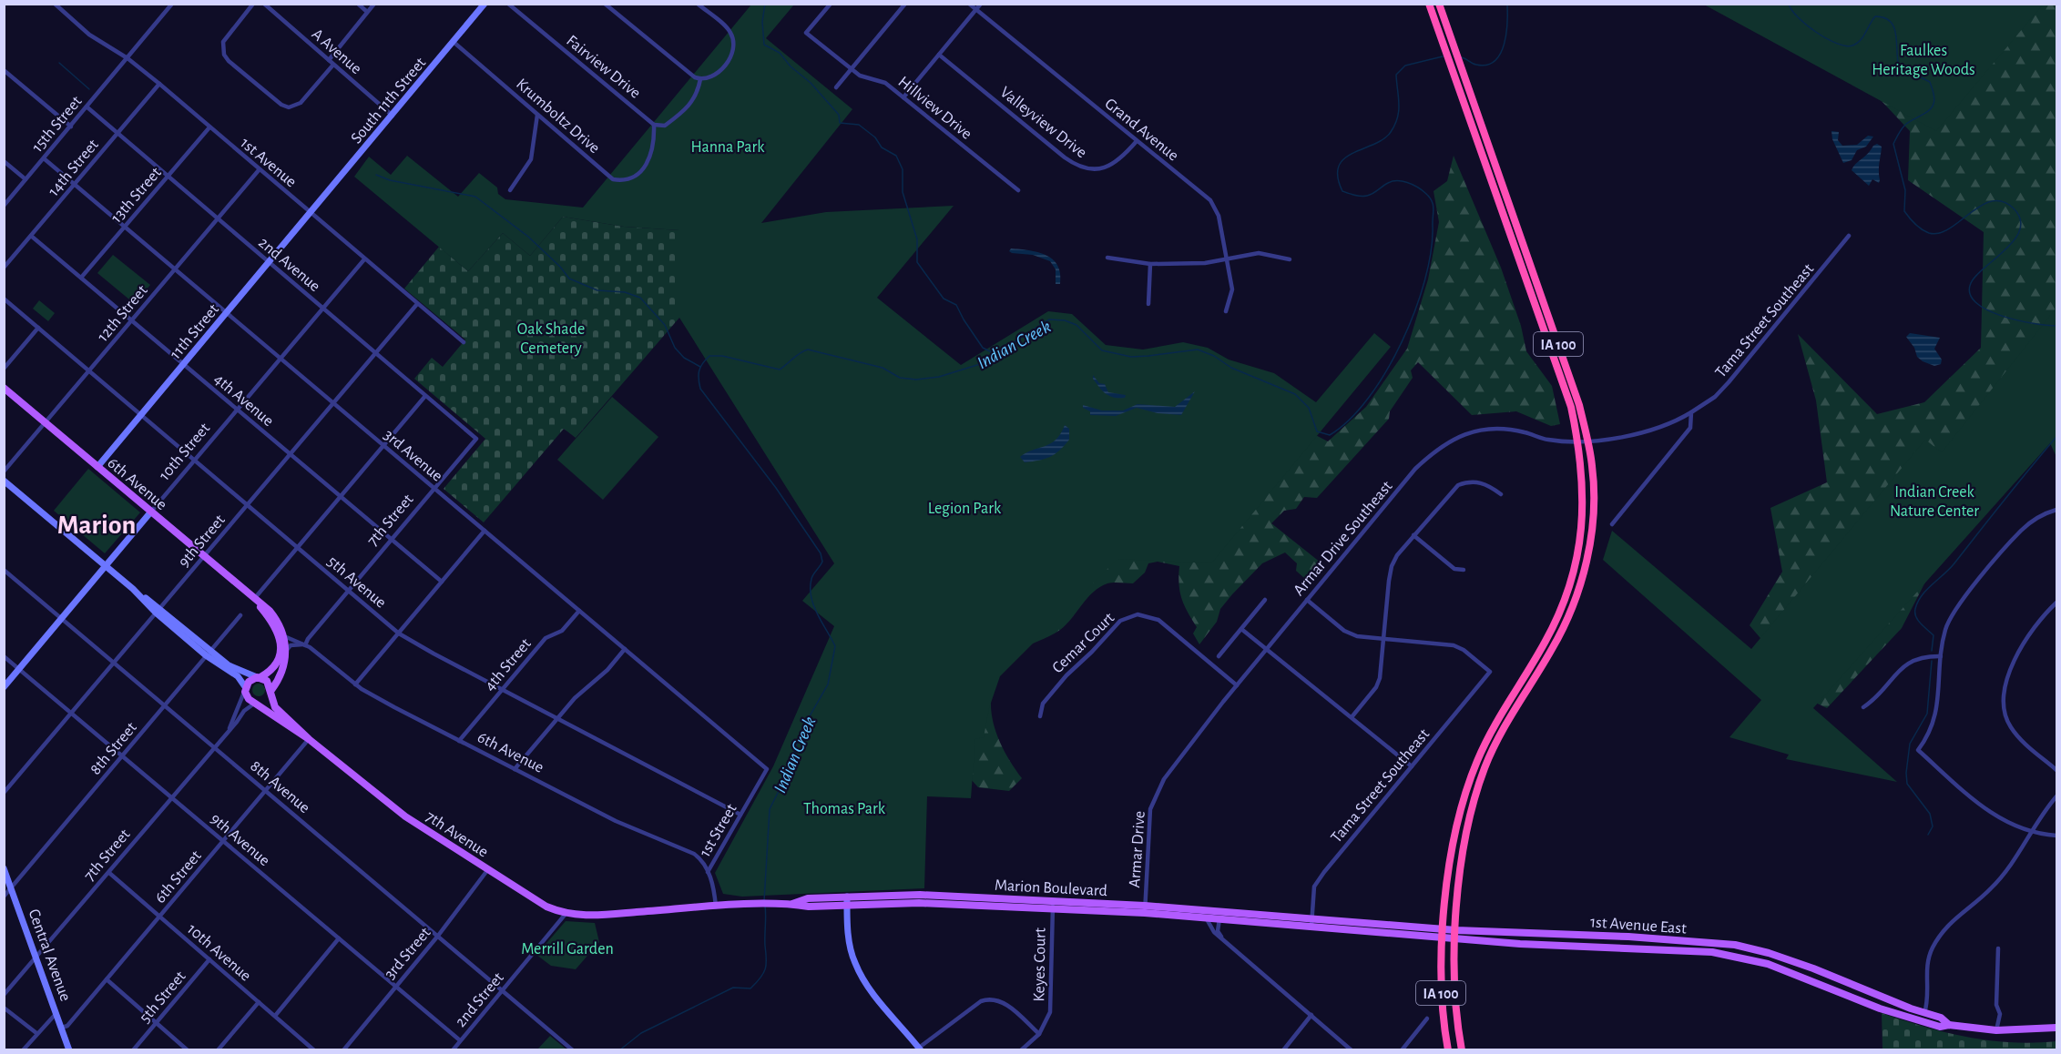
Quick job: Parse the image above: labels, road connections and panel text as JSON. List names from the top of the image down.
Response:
{
  "streets": {
    "highway": ["IA 100"],
    "main road": [
      "6th Avenue",
      "7th Avenue",
      "Marion Boulevard",
      "1st Avenue East"
    ],
    "street": [
      "A Avenue",
      "Fairview Drive",
      "South 11th Street",
      "Hillview Drive",
      "Krumboltz Drive",
      "Valleyview Drive",
      "15th Street",
      "Grand Avenue",
      "1st Avenue",
      "14th Street",
      "13th Street",
      "2nd Avenue",
      "12th Street",
      "Tama Street Southeast",
      "11th Street",
      "4th Avenue",
      "10th Street",
      "3rd Avenue",
      "7th Street",
      "Armar Drive Southeast",
      "9th Street",
      "5th Avenue",
      "Cemar Court",
      "4th Street",
      "8th Street",
      "8th Avenue",
      "1st Street",
      "9th Avenue",
      "Armar Drive",
      "6th Street",
      "10th Avenue",
      "3rd Street",
      "Central Avenue",
      "Keyes Court",
      "5th Street",
      "2nd Street"
    ]
  },
  "crossings": [
    ["A Avenue", "South 11th Street"],
    ["Fairview Drive", "Krumboltz Drive"],
    ["South 11th Street", "Krumboltz Drive"],
    ["South 11th Street", "1st Avenue"],
    ["South 11th Street", "11th Street"],
    ["Valleyview Drive", "Grand Avenue"],
    ["15th Street", "1st Avenue"],
    ["15th Street", "2nd Avenue"],
    ["15th Street", "3rd Avenue"],
    ["1st Avenue", "14th Street"],
    ["1st Avenue", "13th Street"],
    ["1st Avenue", "12th Street"],
    ["1st Avenue", "11th Street"],
    ["1st Avenue", "10th Street"],
    ["1st Avenue", "9th Street"],
    ["14th Street", "2nd Avenue"],
    ["14th Street", "4th Avenue"],
    ["14th Street", "3rd Avenue"],
    ["13th Street", "2nd Avenue"],
    ["13th Street", "4th Avenue"],
    ["13th Street", "3rd Avenue"],
    ["2nd Avenue", "12th Street"],
    ["2nd Avenue", "11th Street"],
    ["2nd Avenue", "10th Street"],
    ["2nd Avenue", "7th Street"],
    ["2nd Avenue", "9th Street"],
    ["12th Street", "4th Avenue"],
    ["12th Street", "3rd Avenue"],
    ["12th Street", "6th Avenue"],
    ["12th Street", "5th Avenue"],
    ["Tama Street Southeast", "IA 100"],
    ["Tama Street Southeast", "Armar Drive Southeast"],
    ["Tama Street Southeast", "Marion Boulevard"],
    ["Tama Street Southeast", "1st Avenue East"],
    ["11th Street", "4th Avenue"],
    ["11th Street", "3rd Avenue"],
    ["11th Street", "6th Avenue"],
    ["11th Street", "5th Avenue"],
    ["IA 100", "Armar Drive Southeast"],
    ["IA 100", "1st Avenue East"],
    ["4th Avenue", "10th Street"],
    ["4th Avenue", "7th Street"],
    ["4th Avenue", "9th Street"],
    ["10th Street", "3rd Avenue"],
    ["10th Street", "6th Avenue"],
    ["10th Street", "5th Avenue"],
    ["10th Street", "8th Avenue"],
    ["10th Street", "9th Avenue"],
    ["3rd Avenue", "7th Street"],
    ["3rd Avenue", "9th Street"],
    ["3rd Avenue", "4th Street"],
    ["3rd Avenue", "1st Street"],
    ["6th Avenue", "7th Street"],
    ["6th Avenue", "9th Street"],
    ["6th Avenue", "4th Street"],
    ["6th Avenue", "1st Street"],
    ["6th Avenue", "7th Avenue"],
    ["7th Street", "5th Avenue"],
    ["7th Street", "8th Avenue"],
    ["7th Street", "7th Avenue"],
    ["7th Street", "9th Avenue"],
    ["7th Street", "10th Avenue"],
    ["7th Street", "Central Avenue"],
    ["Armar Drive Southeast", "Cemar Court"],
    ["Armar Drive Southeast", "Armar Drive"],
    ["9th Street", "5th Avenue"],
    ["9th Street", "8th Avenue"],
    ["9th Street", "9th Avenue"],
    ["5th Avenue", "4th Street"],
    ["5th Avenue", "1st Street"],
    ["8th Street", "8th Avenue"],
    ["8th Street", "9th Avenue"],
    ["8th Street", "Central Avenue"],
    ["8th Avenue", "6th Street"],
    ["8th Avenue", "3rd Street"],
    ["8th Avenue", "2nd Street"],
    ["1st Street", "Marion Boulevard"],
    ["7th Avenue", "6th Street"],
    ["7th Avenue", "Marion Boulevard"],
    ["7th Avenue", "3rd Street"],
    ["7th Avenue", "2nd Street"],
    ["9th Avenue", "6th Street"],
    ["9th Avenue", "3rd Street"],
    ["9th Avenue", "2nd Street"],
    ["Armar Drive", "Marion Boulevard"],
    ["6th Street", "10th Avenue"],
    ["6th Street", "Central Avenue"],
    ["Marion Boulevard", "1st Avenue East"],
    ["Marion Boulevard", "Keyes Court"],
    ["10th Avenue", "5th Street"]
  ],
  "districts": ["Marion"],
  "water": ["Indian Creek"],
  "parks": [
    "Faulkes Heritage Woods",
    "Hanna Park",
    "Oak Shade Cemetery",
    "Indian Creek Nature Center",
    "Legion Park",
    "Thomas Park",
    "Merrill Garden"
  ]
}
